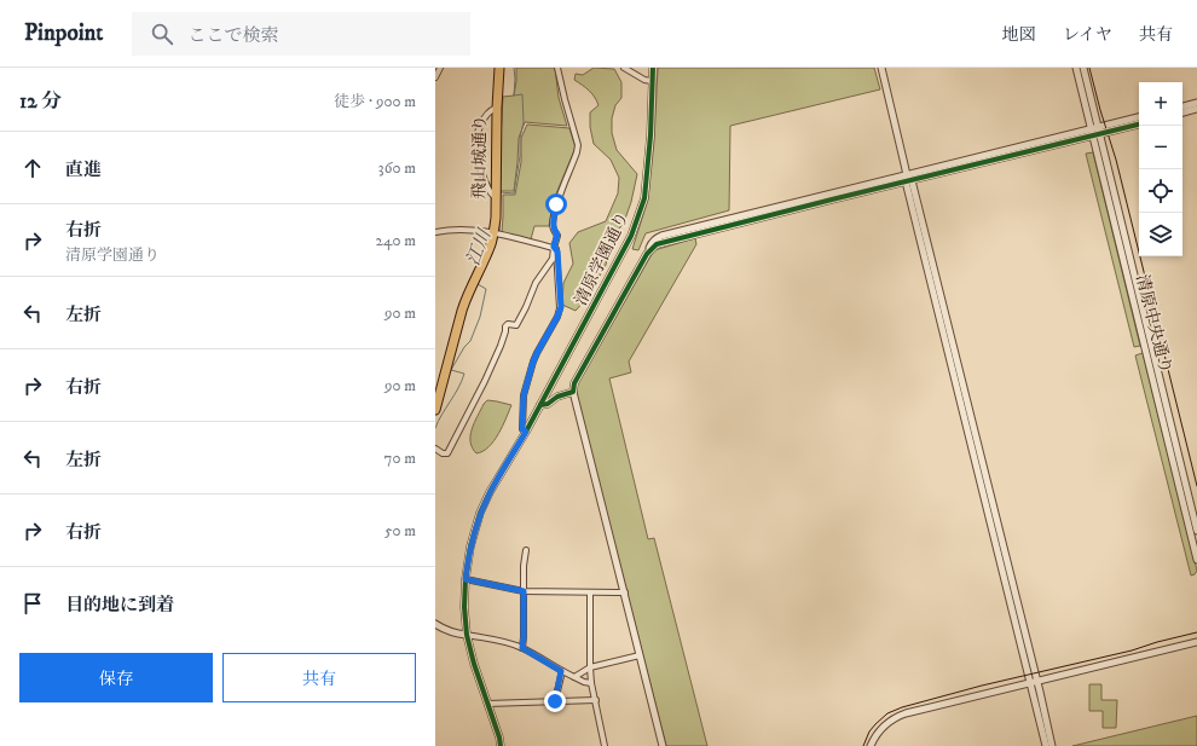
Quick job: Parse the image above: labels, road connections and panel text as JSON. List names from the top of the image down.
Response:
{
  "streets": {
    "highway": ["飛山城通り"],
    "street": ["清原学園通り", "清原中央通り"]
  },
  "water": ["江川"],
  "page": {
    "header": "Pinpoint",
    "search": "ここで検索",
    "nav": ["地図", "レイヤ", "共有"],
    "heading": ["12 分", "徒歩 · 900 m"],
    "map_buttons": ["+", "−"],
    "list": [
      ["直進", "360 m"],
      ["右折", "清原学園通り", "240 m"],
      ["左折", "90 m"],
      ["右折", "90 m"],
      ["左折", "70 m"],
      ["右折", "50 m"],
      "目的地に到着"
    ],
    "buttons": ["保存", "共有"]
  }
}
